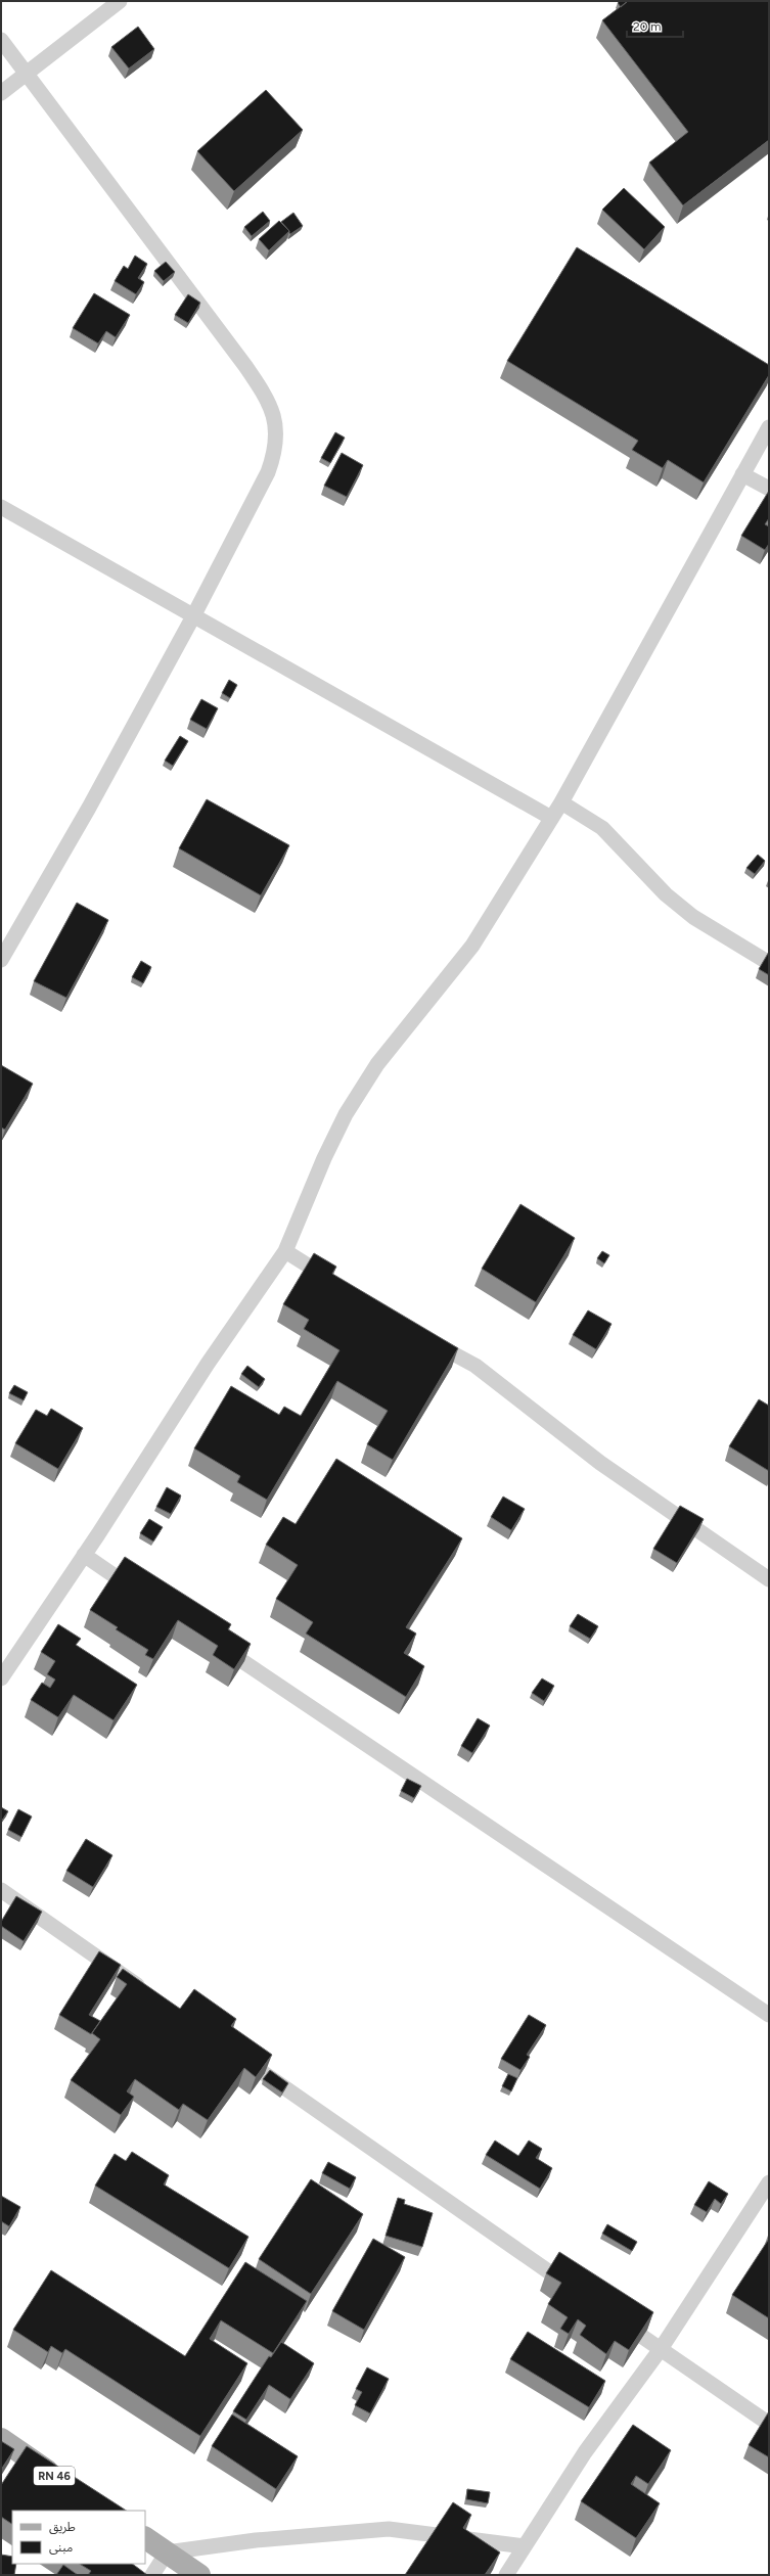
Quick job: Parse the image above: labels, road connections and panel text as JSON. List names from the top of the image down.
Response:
{
  "streets": {
    "main road": ["RN 46"]
  },
  "legend": ["طريق", "مبنى"],
  "scale_bar": "20 m"
}
